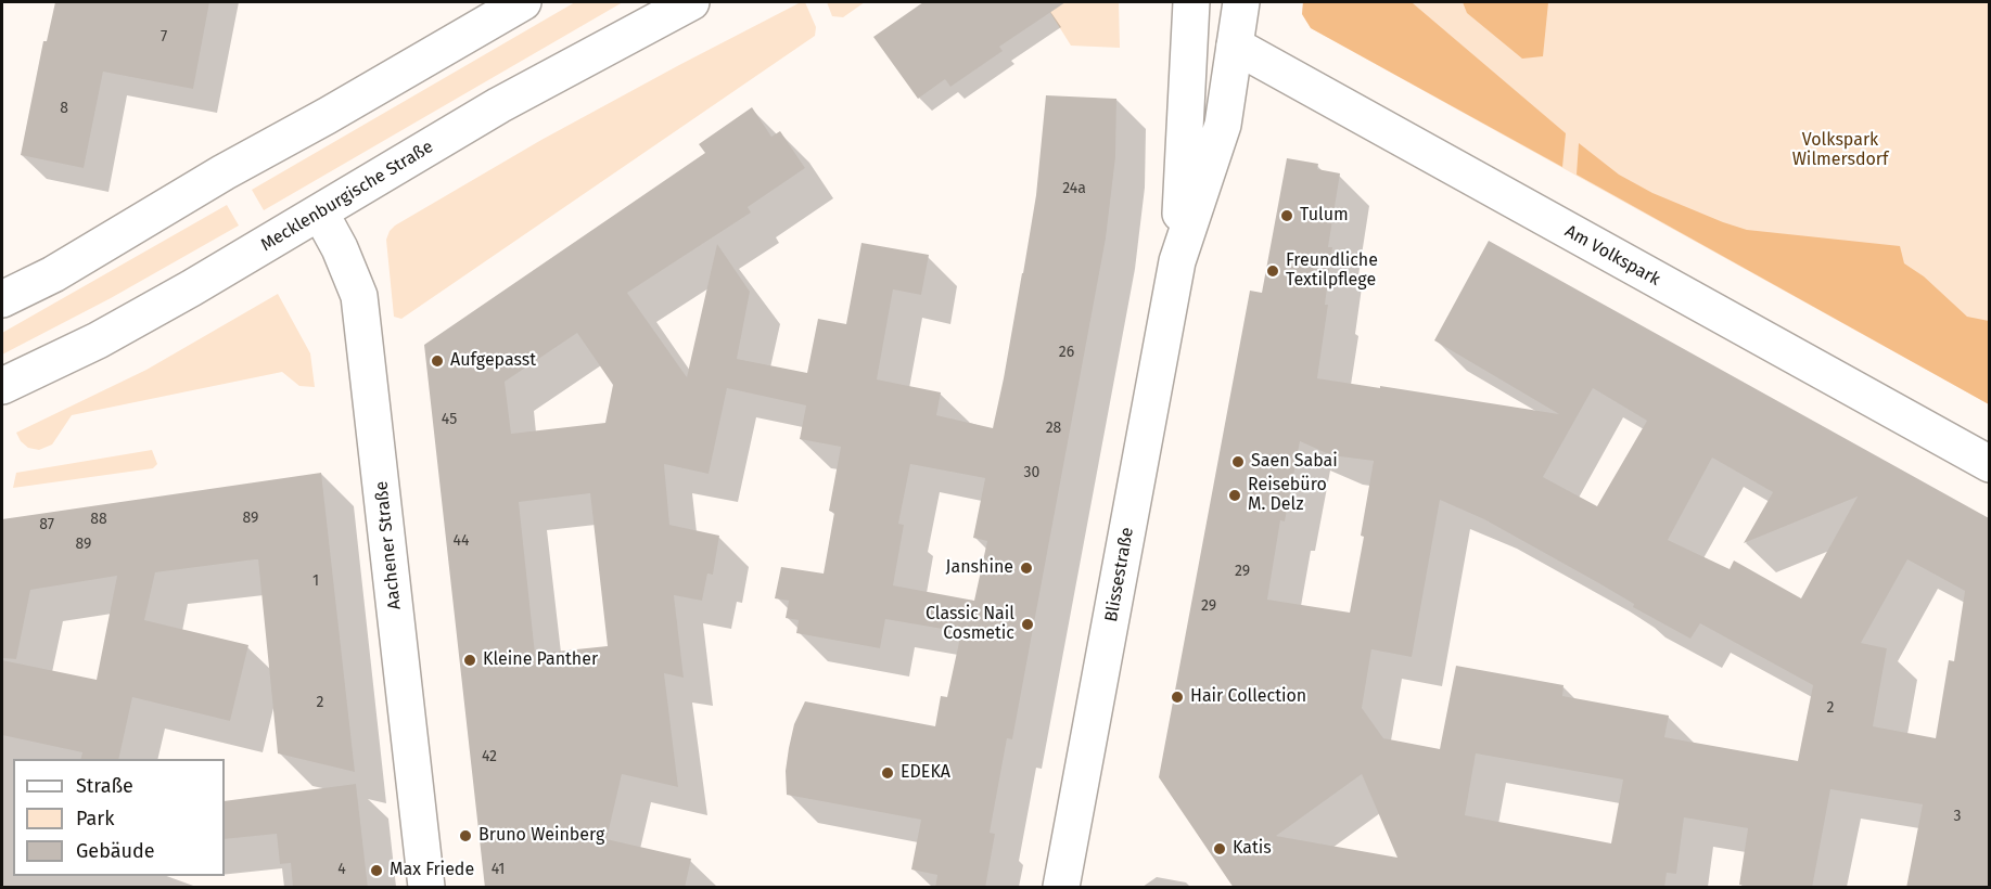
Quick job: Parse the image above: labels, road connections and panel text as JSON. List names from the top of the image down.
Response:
{
  "streets": {
    "main road": [
      "Mecklenburgische Straße",
      "Am Volkspark",
      "Aachener Straße",
      "Blissestraße"
    ]
  },
  "crossings": [
    ["Mecklenburgische Straße", "Aachener Straße"],
    ["Am Volkspark", "Blissestraße"]
  ],
  "parks": ["Volkspark Wilmersdorf"],
  "places": [
    "Tulum",
    "Freundliche Textilpflege",
    "Aufgepasst",
    "Saen Sabai",
    "Reisebüro M. Delz",
    "Janshine",
    "Classic Nail Cosmetic",
    "Kleine Panther",
    "Hair Collection",
    "EDEKA",
    "Bruno Weinberg",
    "Katis",
    "Max Friede"
  ],
  "house_numbers": [
    "7",
    "8",
    "24a",
    "26",
    "45",
    "28",
    "30",
    "89",
    "88",
    "87",
    "44",
    "89",
    "29",
    "1",
    "29",
    "2",
    "2",
    "42",
    "3",
    "4",
    "41"
  ],
  "legend": ["Straße", "Park", "Gebäude"]
}
